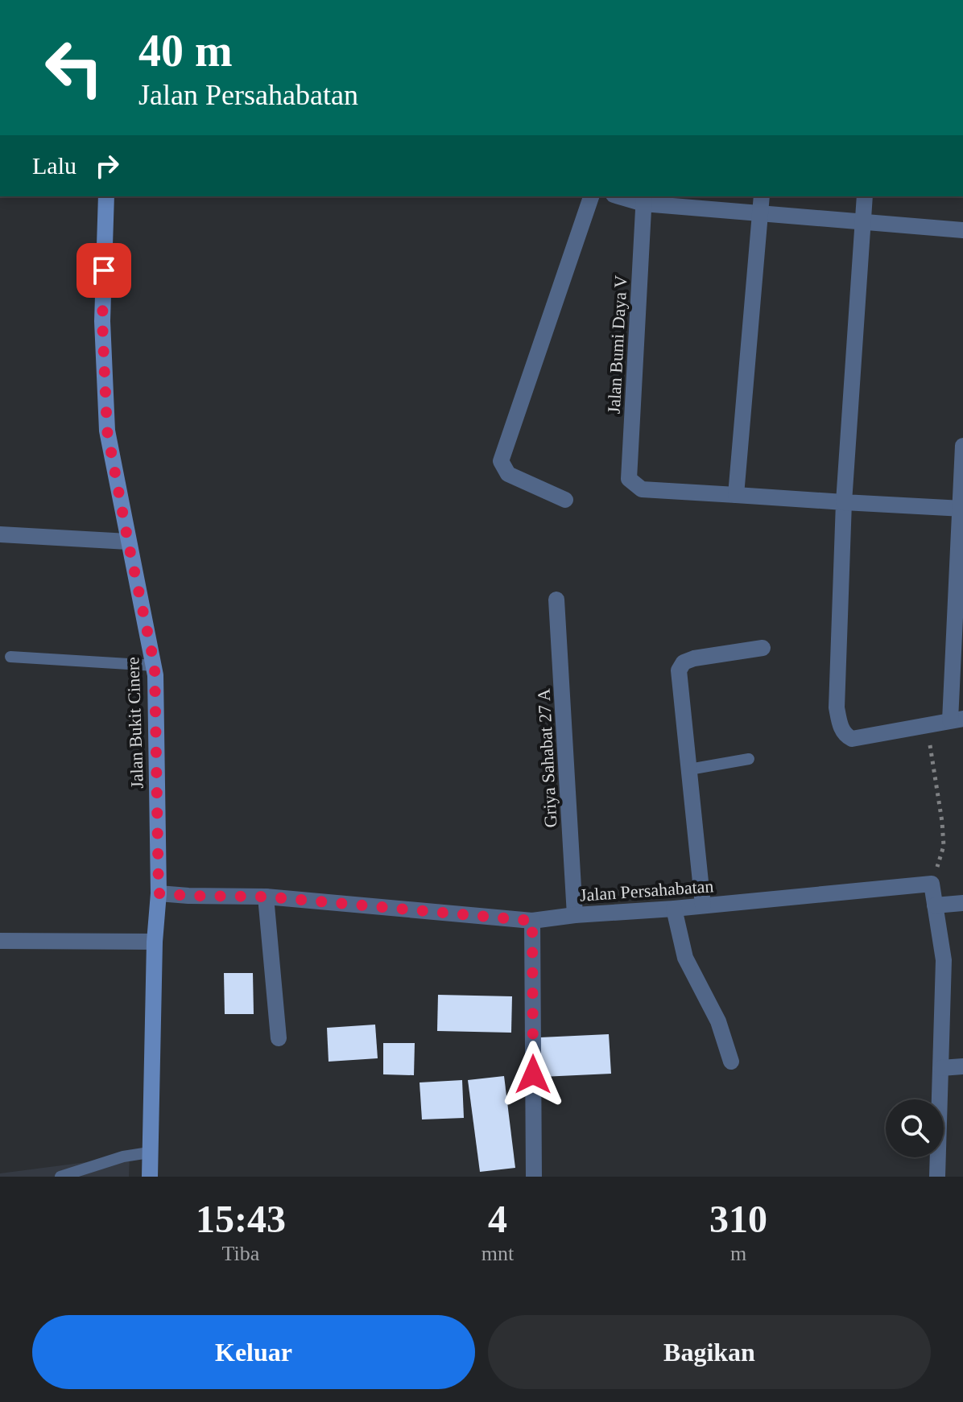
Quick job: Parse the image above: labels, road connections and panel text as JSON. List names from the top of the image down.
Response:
{
  "streets": {
    "main road": ["Jalan Bukit Cinere"],
    "street": ["Jalan Bumi Daya V", "Griya Sahabat 27 A", "Jalan Persahabatan"]
  },
  "crossings": [
    ["Jalan Bukit Cinere", "Jalan Persahabatan"],
    ["Griya Sahabat 27 A", "Jalan Persahabatan"]
  ],
  "page": {
    "turn": ["40 m", "Jalan Persahabatan"],
    "then": "Lalu",
    "eta": [
      "15:43",
      "Tiba",
      "4",
      "mnt",
      "310",
      "m"
    ],
    "buttons": ["Keluar", "Bagikan"]
  }
}
